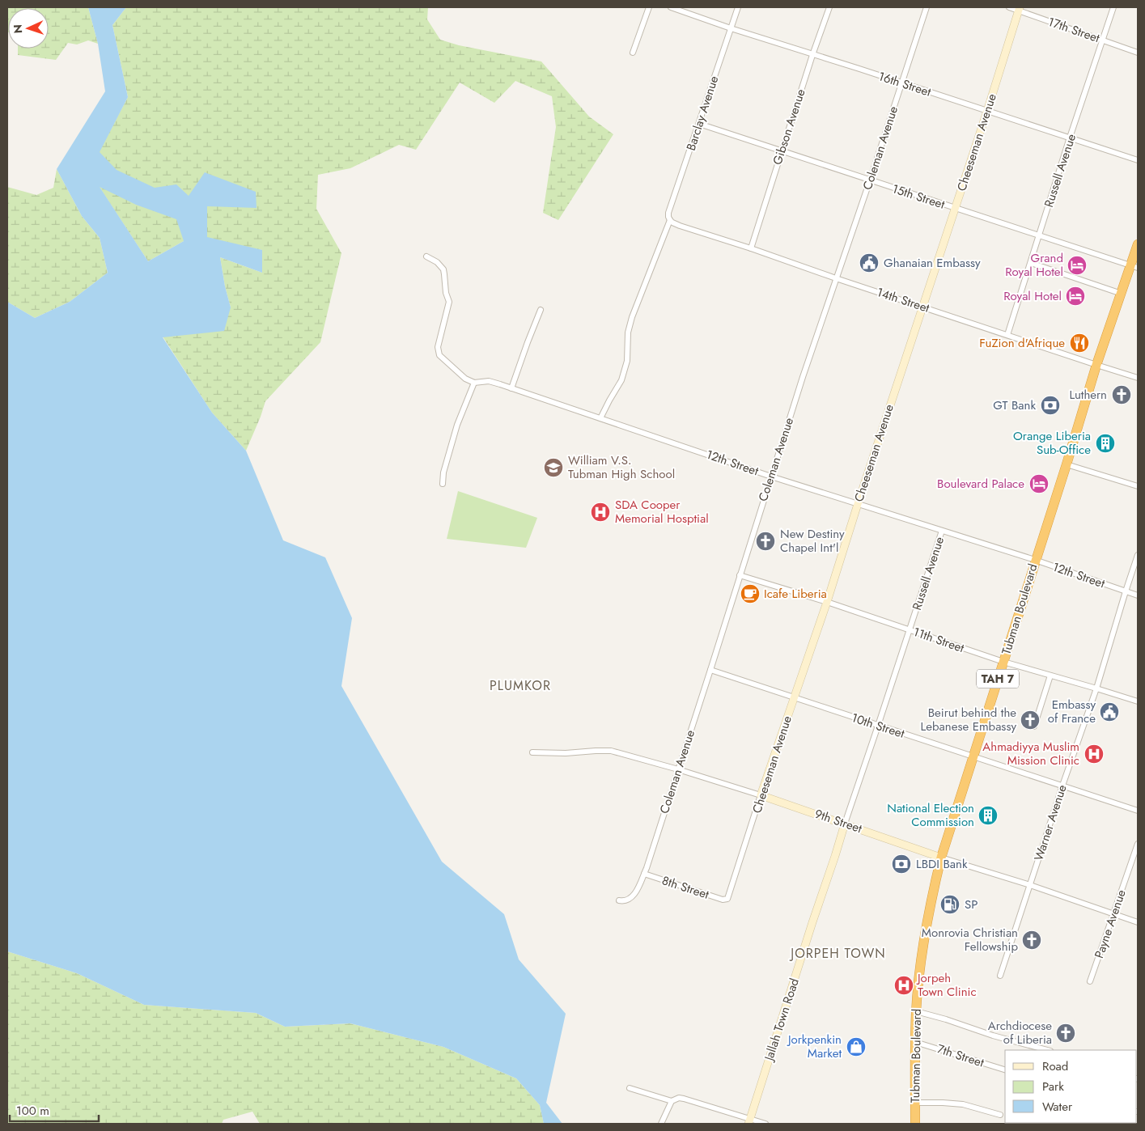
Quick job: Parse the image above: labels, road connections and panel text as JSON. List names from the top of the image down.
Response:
{
  "streets": {
    "highway": ["Tubman Boulevard", "TAH 7"],
    "street": [
      "17th Street",
      "16th Street",
      "Barclay Avenue",
      "Gibson Avenue",
      "Cheeseman Avenue",
      "Coleman Avenue",
      "Russell Avenue",
      "15th Street",
      "14th Street",
      "12th Street",
      "11th Street",
      "10th Street",
      "9th Street",
      "Warner Avenue",
      "8th Street",
      "Payne Avenue",
      "Jallah Town Road",
      "7th Street"
    ]
  },
  "crossings": [
    ["17th Street", "Cheeseman Avenue"],
    ["17th Street", "Russell Avenue"],
    ["16th Street", "Barclay Avenue"],
    ["16th Street", "Gibson Avenue"],
    ["16th Street", "Cheeseman Avenue"],
    ["16th Street", "Coleman Avenue"],
    ["16th Street", "Russell Avenue"],
    ["Barclay Avenue", "15th Street"],
    ["Barclay Avenue", "14th Street"],
    ["Barclay Avenue", "12th Street"],
    ["Gibson Avenue", "15th Street"],
    ["Gibson Avenue", "14th Street"],
    ["Cheeseman Avenue", "15th Street"],
    ["Cheeseman Avenue", "14th Street"],
    ["Cheeseman Avenue", "12th Street"],
    ["Cheeseman Avenue", "11th Street"],
    ["Cheeseman Avenue", "10th Street"],
    ["Cheeseman Avenue", "9th Street"],
    ["Cheeseman Avenue", "8th Street"],
    ["Coleman Avenue", "15th Street"],
    ["Coleman Avenue", "14th Street"],
    ["Coleman Avenue", "12th Street"],
    ["Coleman Avenue", "11th Street"],
    ["Coleman Avenue", "10th Street"],
    ["Coleman Avenue", "9th Street"],
    ["Coleman Avenue", "8th Street"],
    ["Russell Avenue", "15th Street"],
    ["Russell Avenue", "14th Street"],
    ["Russell Avenue", "12th Street"],
    ["Russell Avenue", "11th Street"],
    ["Russell Avenue", "10th Street"],
    ["Russell Avenue", "9th Street"],
    ["Russell Avenue", "Jallah Town Road"],
    ["15th Street", "Tubman Boulevard"],
    ["14th Street", "Tubman Boulevard"],
    ["12th Street", "Tubman Boulevard"],
    ["12th Street", "Warner Avenue"],
    ["Tubman Boulevard", "11th Street"],
    ["Tubman Boulevard", "10th Street"],
    ["Tubman Boulevard", "9th Street"],
    ["Tubman Boulevard", "7th Street"],
    ["11th Street", "Warner Avenue"],
    ["10th Street", "Warner Avenue"],
    ["9th Street", "Warner Avenue"],
    ["9th Street", "Payne Avenue"],
    ["9th Street", "Jallah Town Road"]
  ],
  "districts": ["PLUMKOR", "JORPEH TOWN"],
  "places": {
    "public building": ["Ghanaian Embassy", "Embassy of France"],
    "hotel": ["Grand Royal Hotel", "Royal Hotel", "Boulevard Palace"],
    "restaurant": ["FuZion d'Afrique"],
    "church": [
      "Luthern",
      "New Destiny Chapel Int'l",
      "Beirut behind the Lebanese Embassy",
      "Monrovia Christian Fellowship",
      "Archdiocese of Liberia"
    ],
    "bank": ["GT Bank", "LBDI Bank"],
    "building": ["Orange Liberia Sub-Office", "National Election Commission"],
    "school or university": ["William V.S. Tubman High School"],
    "hospital": ["SDA Cooper Memorial Hosptial", "Ahmadiyya Muslim Mission Clinic", "Jorpeh Town Clinic"],
    "cafe": ["Icafe Liberia"],
    "fuel station": ["SP"],
    "shop": ["Jorkpenkin Market"]
  },
  "legend": ["Road", "Park", "Water"],
  "scale_bar": "100 m",
  "north": "left"
}
